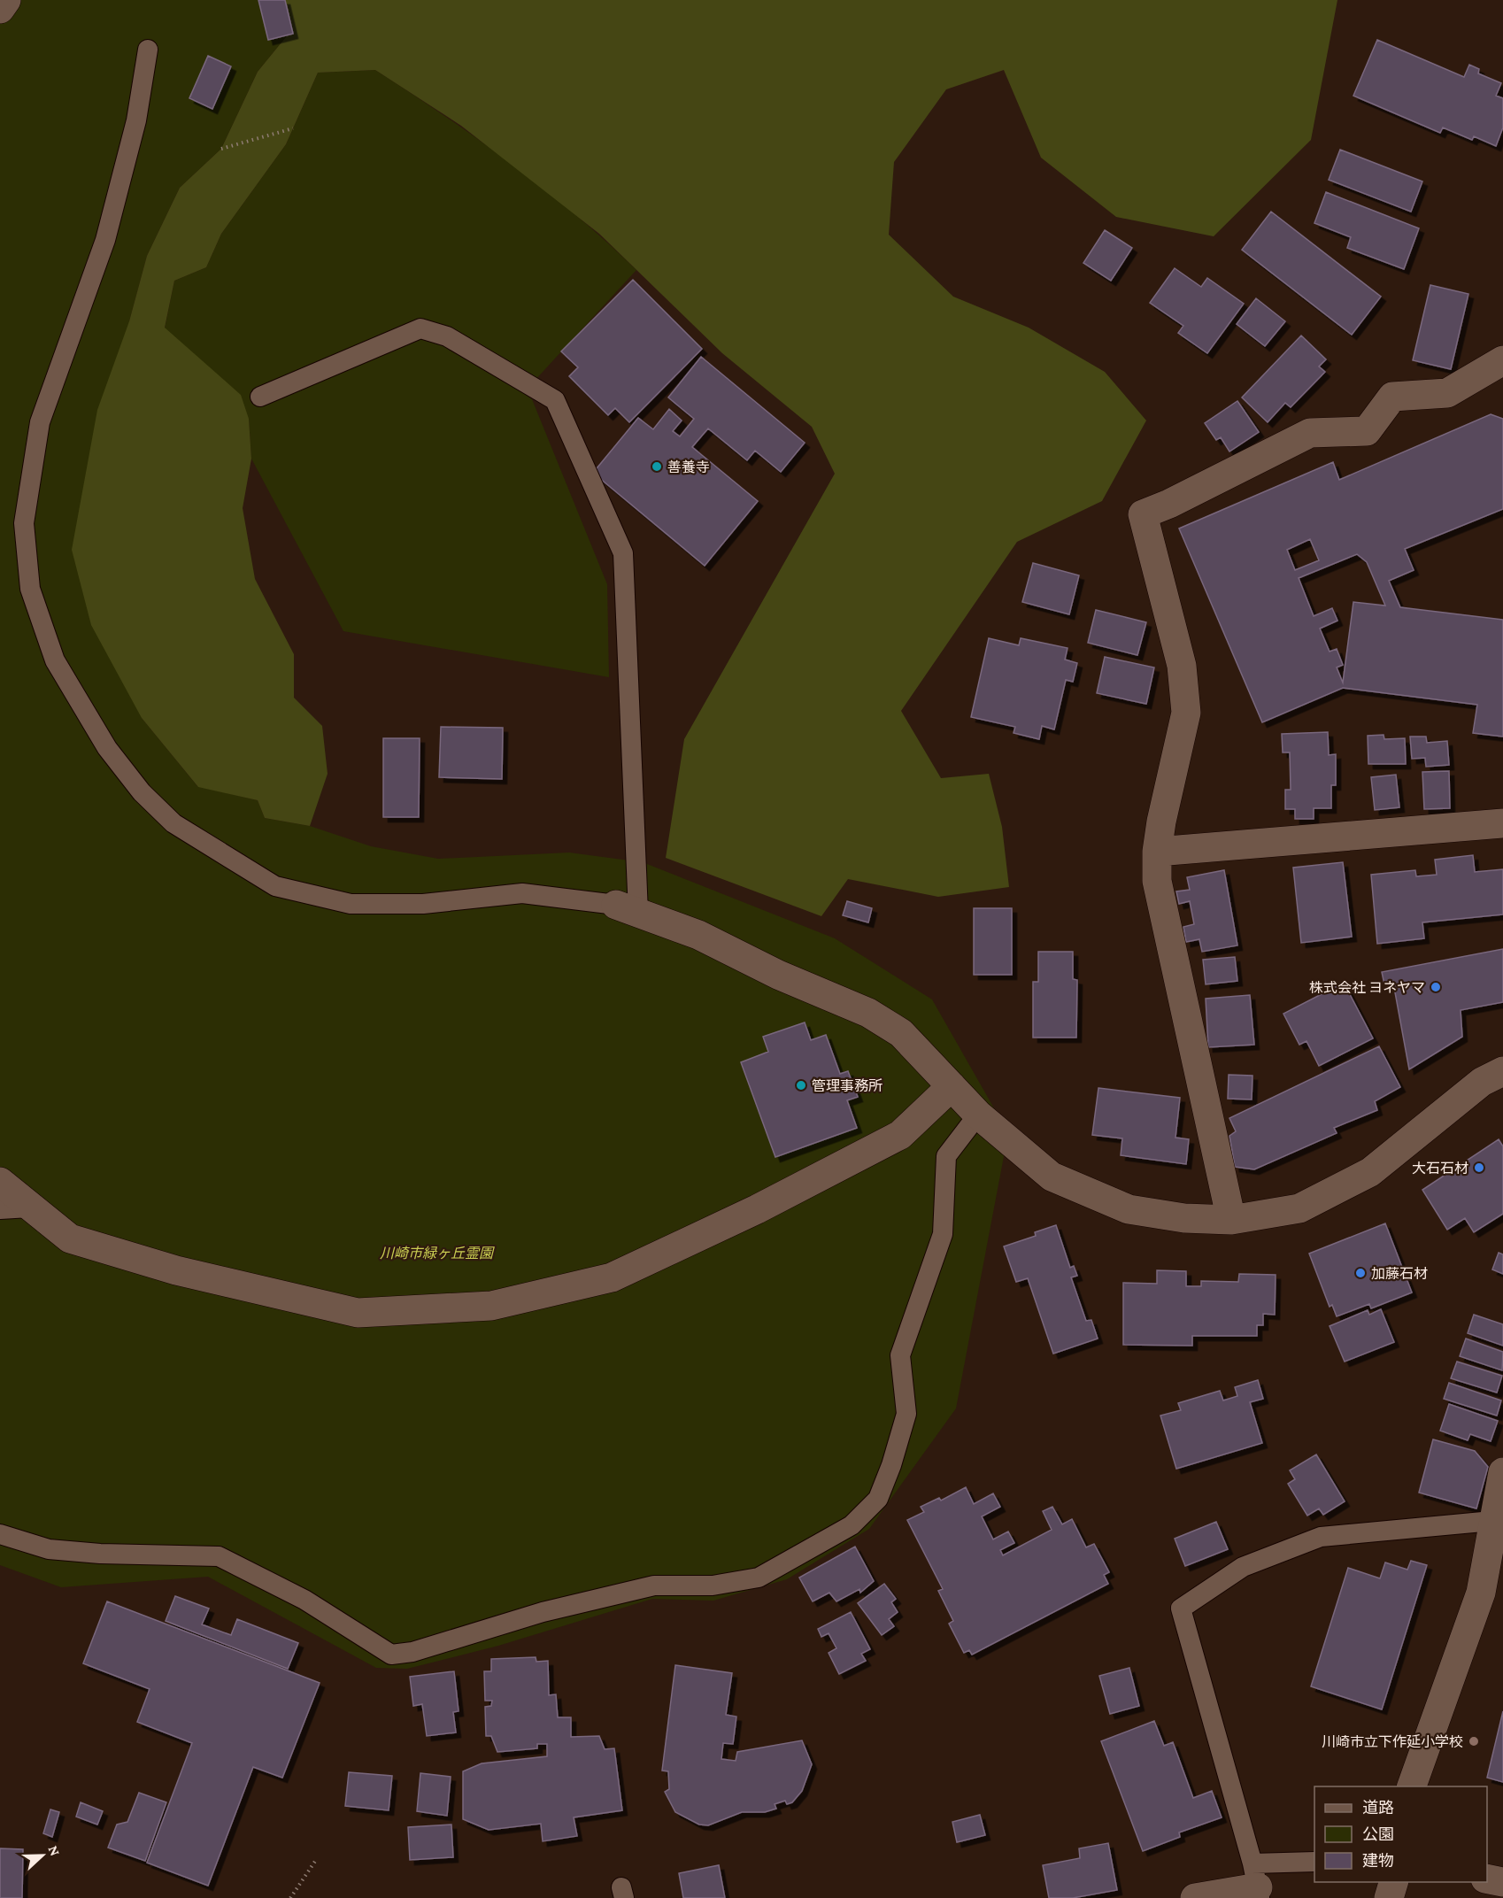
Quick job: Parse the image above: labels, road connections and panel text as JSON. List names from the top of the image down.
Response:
{
  "parks": ["川崎市緑ヶ丘霊園"],
  "places": [
    "善養寺",
    "株式会社 ヨネヤマ",
    "管理事務所",
    "大石石材",
    "加藤石材",
    "川崎市立下作延小学校"
  ],
  "legend": ["道路", "公園", "建物"],
  "north": "right"
}
